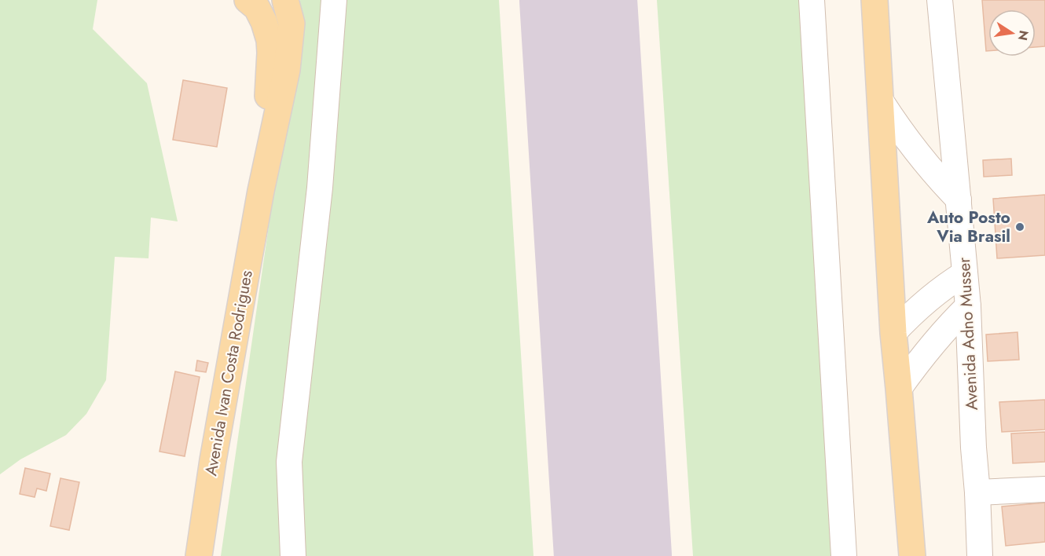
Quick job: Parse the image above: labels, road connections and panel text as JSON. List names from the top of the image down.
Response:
{
  "streets": {
    "main road": ["Avenida Ivan Costa Rodrigues"],
    "street": ["Avenida Adno Musser"]
  },
  "places": ["Auto Posto Via Brasil"],
  "north": "right"
}
